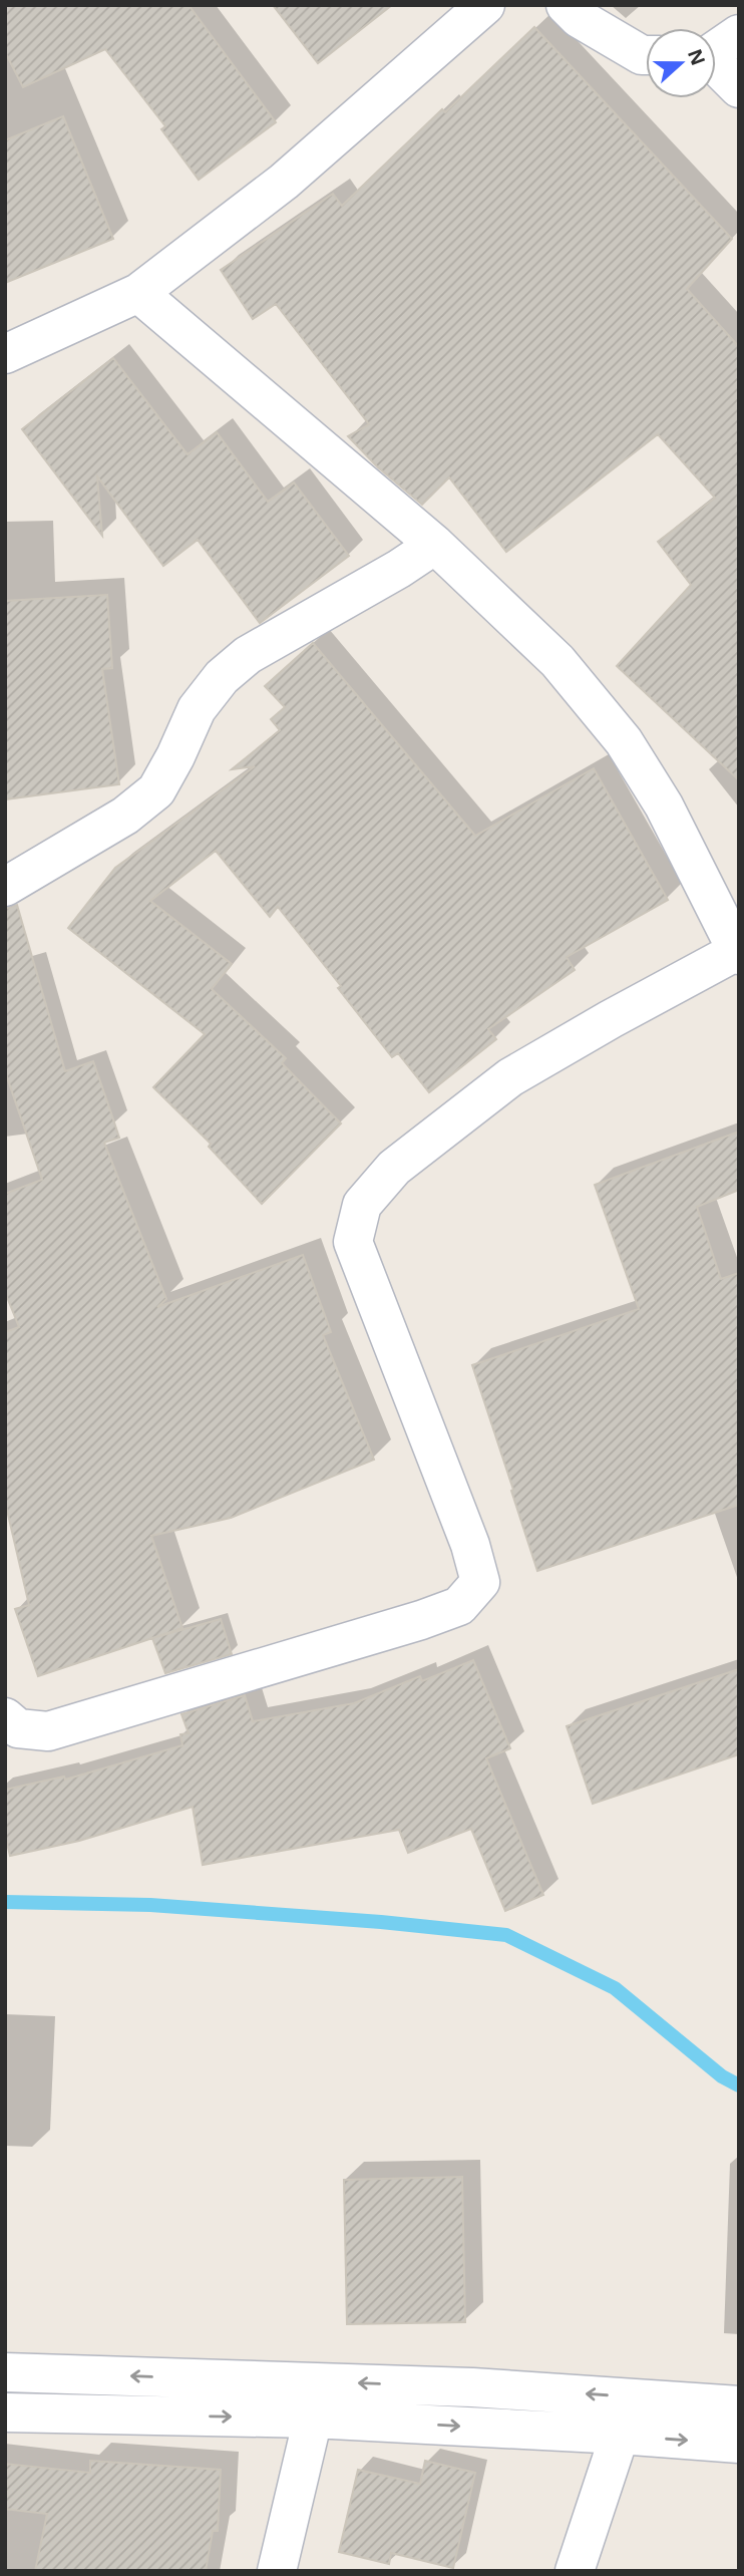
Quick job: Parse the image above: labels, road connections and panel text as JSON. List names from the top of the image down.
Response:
{
  "north": "right"
}
